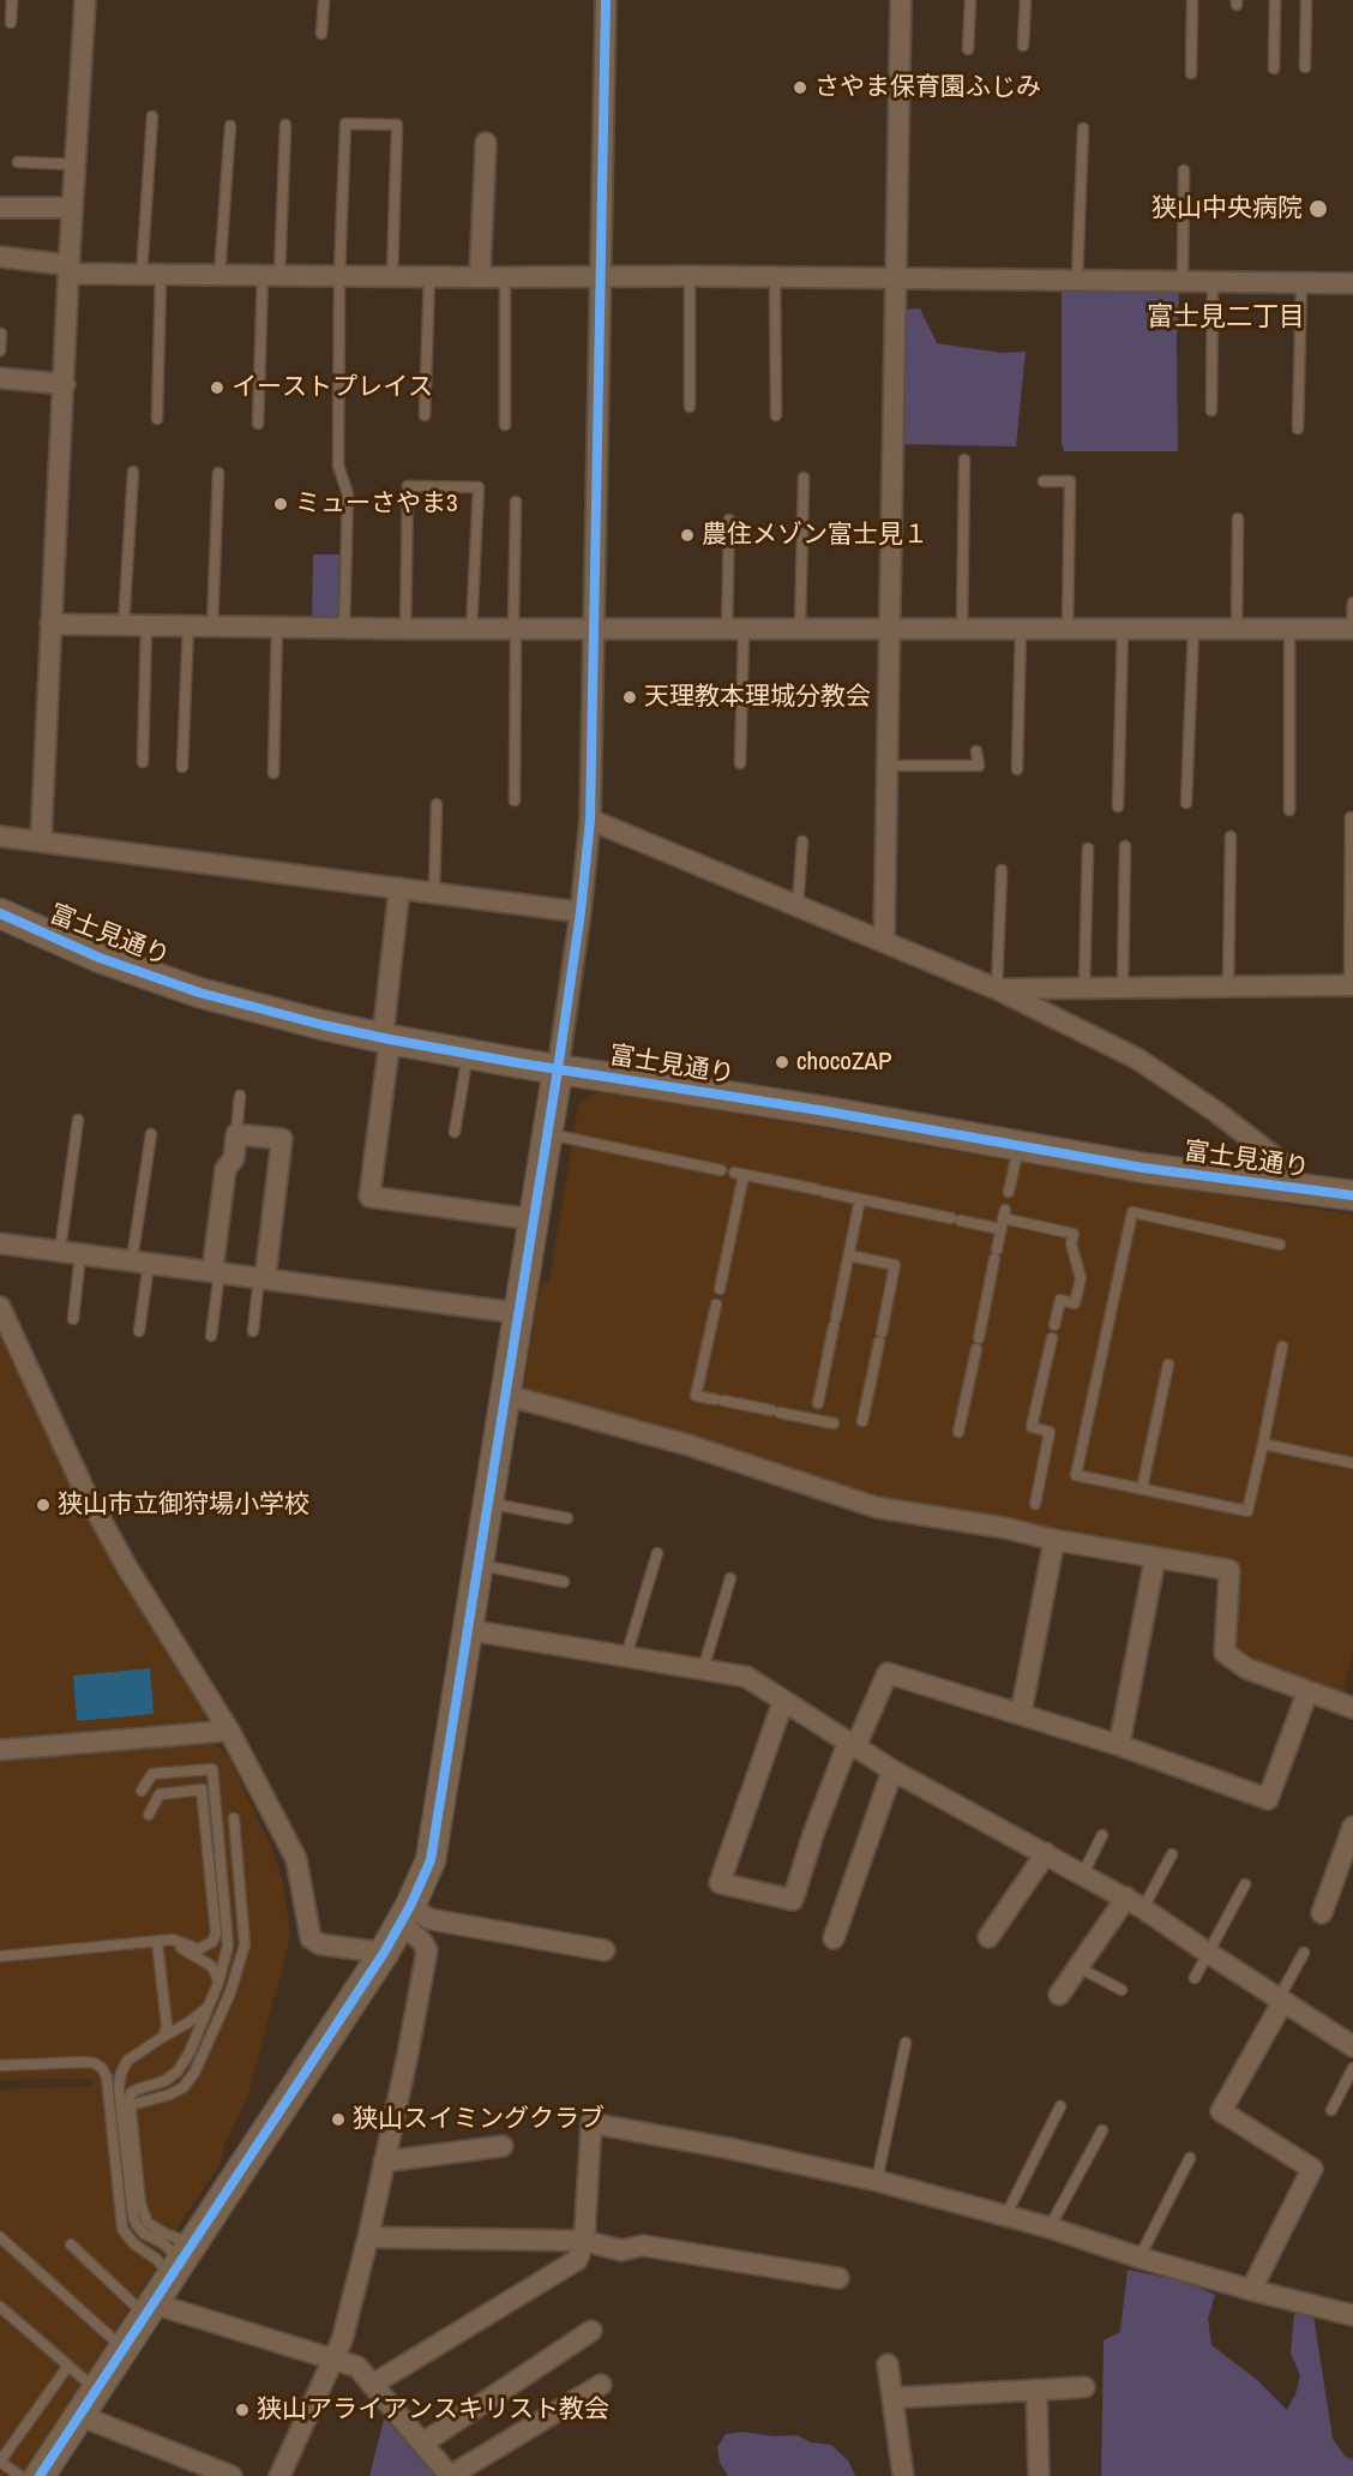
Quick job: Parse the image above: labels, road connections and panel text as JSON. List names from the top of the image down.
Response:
{
  "streets": {
    "street": ["富士見通り"]
  },
  "districts": ["富士見二丁目"],
  "places": [
    "さやま保育園ふじみ",
    "狭山中央病院",
    "イーストプレイス",
    "ミューさやま3",
    "農住メゾン富士見１",
    "天理教本理城分教会",
    "chocoZAP",
    "狭山市立御狩場小学校",
    "狭山スイミングクラブ",
    "狭山アライアンスキリスト教会"
  ]
}
